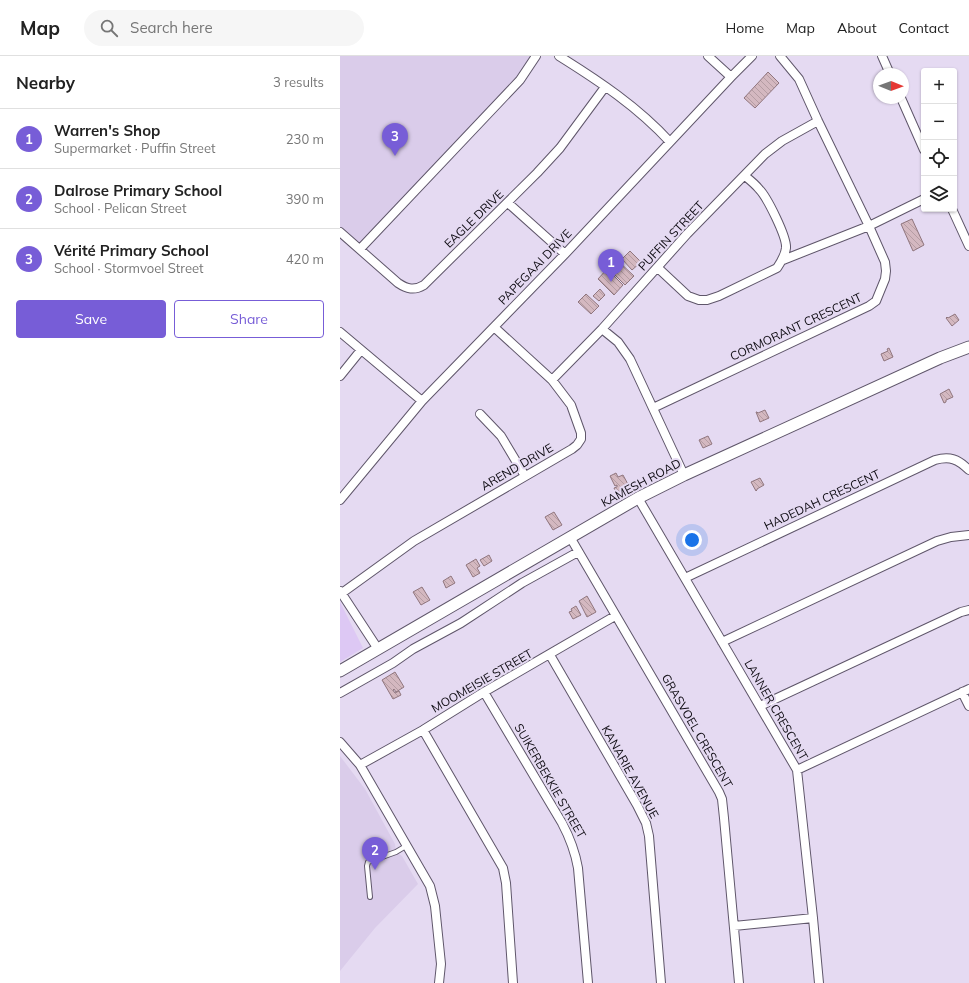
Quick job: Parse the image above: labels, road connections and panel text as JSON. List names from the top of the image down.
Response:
{
  "streets": {
    "street": [
      "EAGLE DRIVE",
      "PUFFIN STREET",
      "PAPEGAAI DRIVE",
      "CORMORANT CRESCENT",
      "AREND DRIVE",
      "KAMESH ROAD",
      "HADEDAH CRESCENT",
      "MOOMEISIE STREET",
      "LANNER CRESCENT",
      "GRASVOEL CRESCENT",
      "KANARIE AVENUE",
      "SUIKERBEKKIE STREET"
    ]
  },
  "crossings": [
    ["PUFFIN STREET", "CORMORANT CRESCENT"],
    ["PUFFIN STREET", "AREND DRIVE"],
    ["PAPEGAAI DRIVE", "AREND DRIVE"],
    ["KAMESH ROAD", "LANNER CRESCENT"],
    ["KAMESH ROAD", "GRASVOEL CRESCENT"],
    ["HADEDAH CRESCENT", "LANNER CRESCENT"],
    ["MOOMEISIE STREET", "GRASVOEL CRESCENT"],
    ["MOOMEISIE STREET", "KANARIE AVENUE"],
    ["MOOMEISIE STREET", "SUIKERBEKKIE STREET"]
  ],
  "north": "right",
  "page": {
    "header": "Map",
    "search": "Search here",
    "nav": [
      "Home",
      "Map",
      "About",
      "Contact"
    ],
    "heading": ["Nearby", "3 results"],
    "map_buttons": ["+", "−"],
    "list": [
      {
        "mark": "1",
        "name": "Warren's Shop",
        "note": "Supermarket · Puffin Street",
        "value": "230 m"
      },
      {
        "mark": "2",
        "name": "Dalrose Primary School",
        "note": "School · Pelican Street",
        "value": "390 m"
      },
      {
        "mark": "3",
        "name": "Vérité Primary School",
        "note": "School · Stormvoel Street",
        "value": "420 m"
      }
    ],
    "pins": ["3", "1", "2"],
    "buttons": ["Save", "Share"]
  }
}
